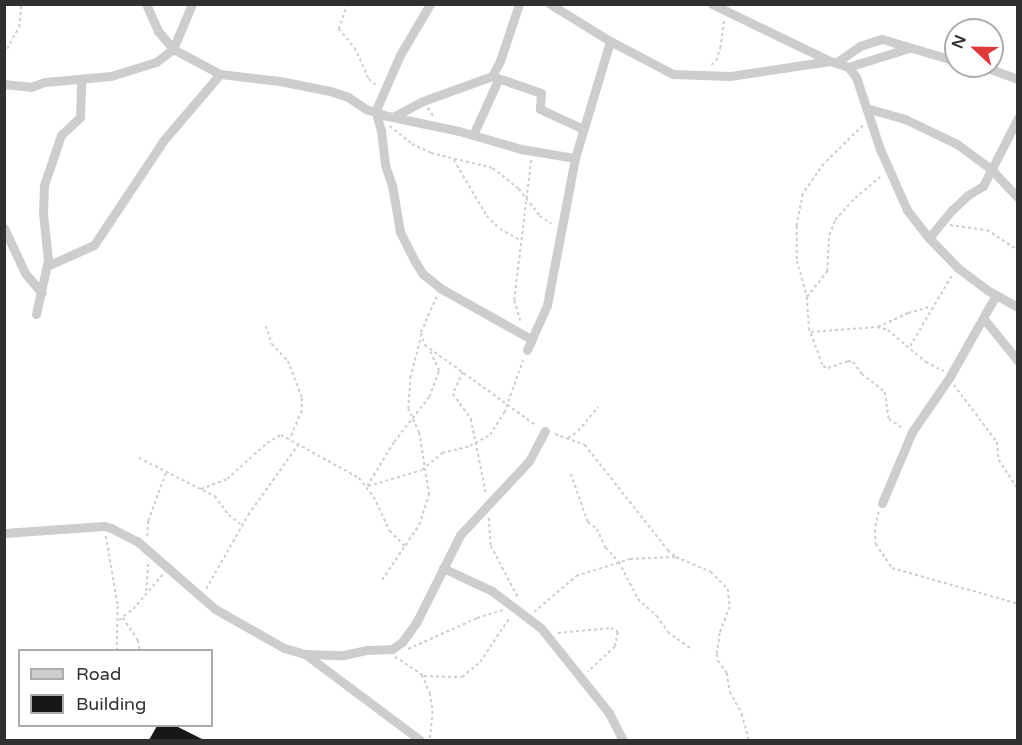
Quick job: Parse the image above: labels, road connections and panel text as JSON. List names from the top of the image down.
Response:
{
  "legend": ["Road", "Building"],
  "north": "left"
}
